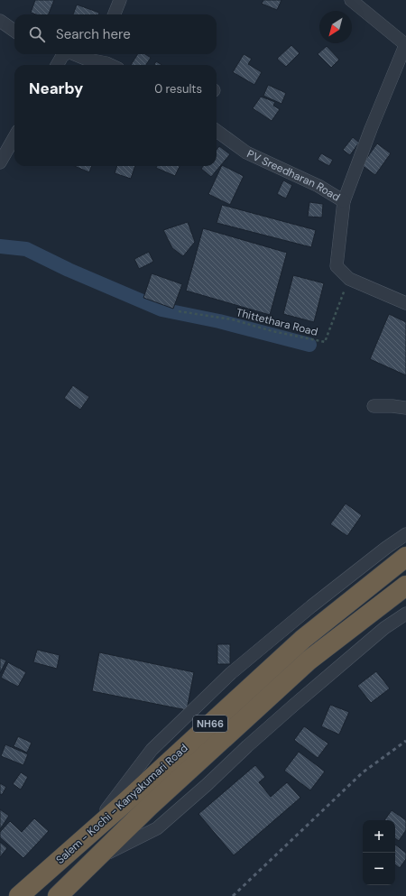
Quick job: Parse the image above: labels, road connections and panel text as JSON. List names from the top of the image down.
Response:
{
  "streets": {
    "highway": ["NH66", "Salem - Kochi - Kanyakumari Road"],
    "street": ["PV Sreedharan Road"],
    "path": ["Thittethara Road"]
  },
  "crossings": [
    ["PV Sreedharan Road", "Thittethara Road"]
  ],
  "north": "bottom left",
  "page": {
    "search": "Search here",
    "heading": ["Nearby", "0 results"],
    "map_buttons": ["+", "−"]
  }
}
